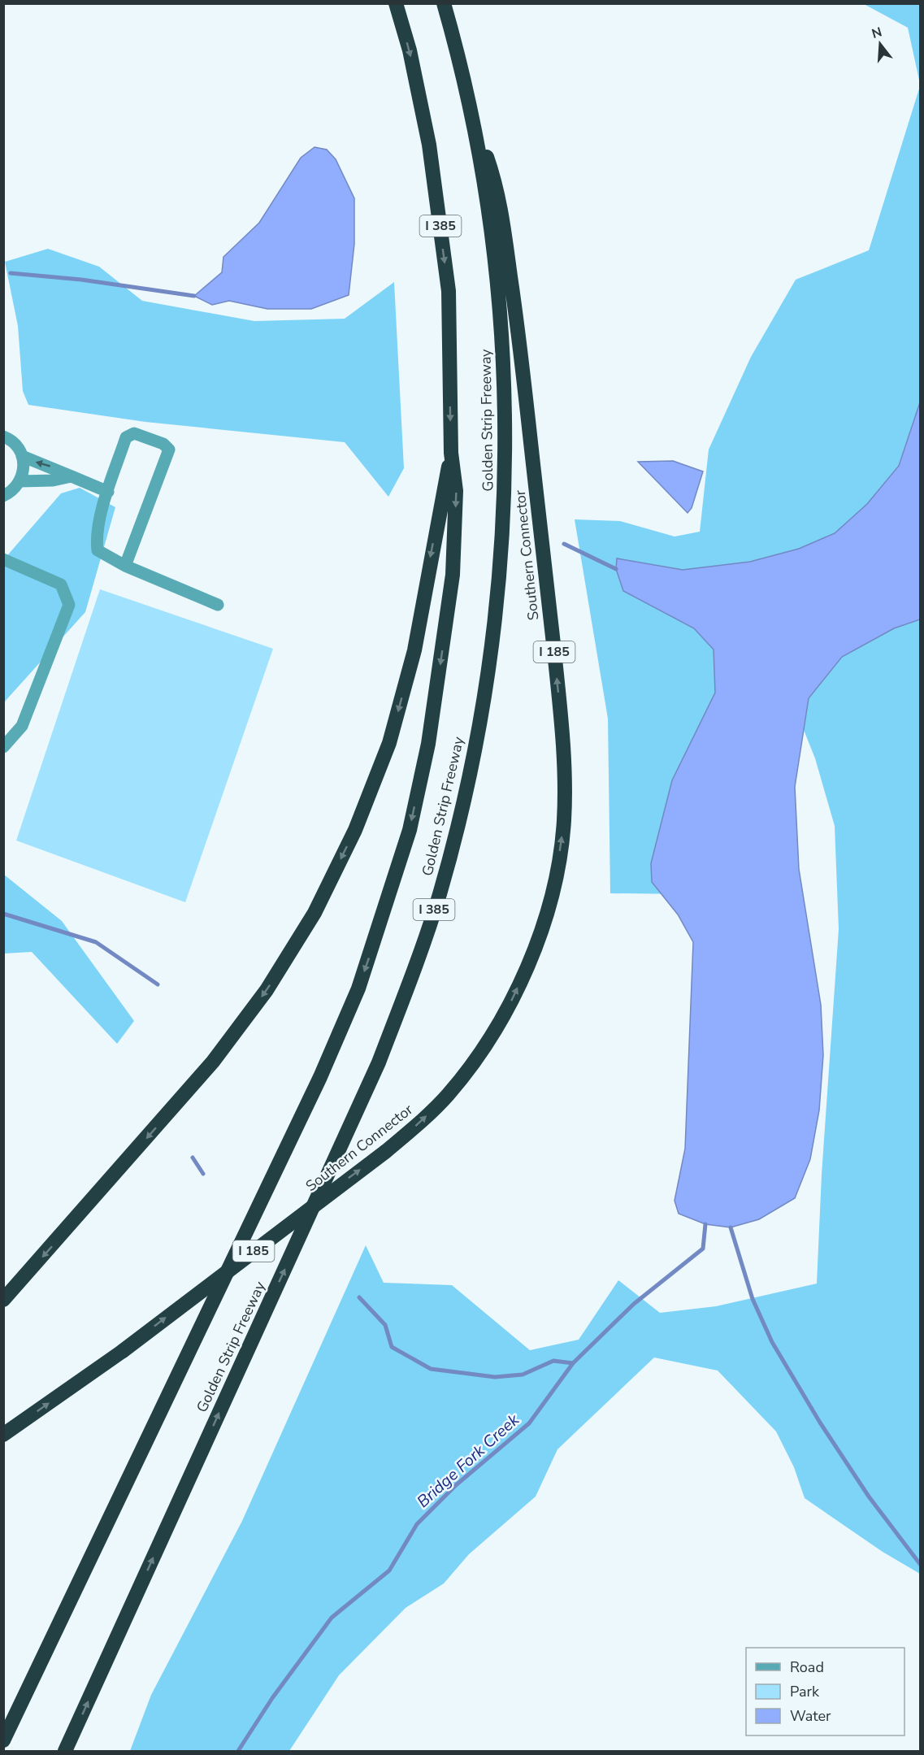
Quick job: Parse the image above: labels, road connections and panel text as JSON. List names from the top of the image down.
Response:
{
  "streets": {
    "highway": [
      "I 385",
      "Golden Strip Freeway",
      "Southern Connector",
      "I 185"
    ]
  },
  "crossings": [
    ["Golden Strip Freeway", "Southern Connector"]
  ],
  "one_way": ["Southern Connector"],
  "water": ["Bridge Fork Creek"],
  "legend": ["Road", "Park", "Water"],
  "north": "top"
}
